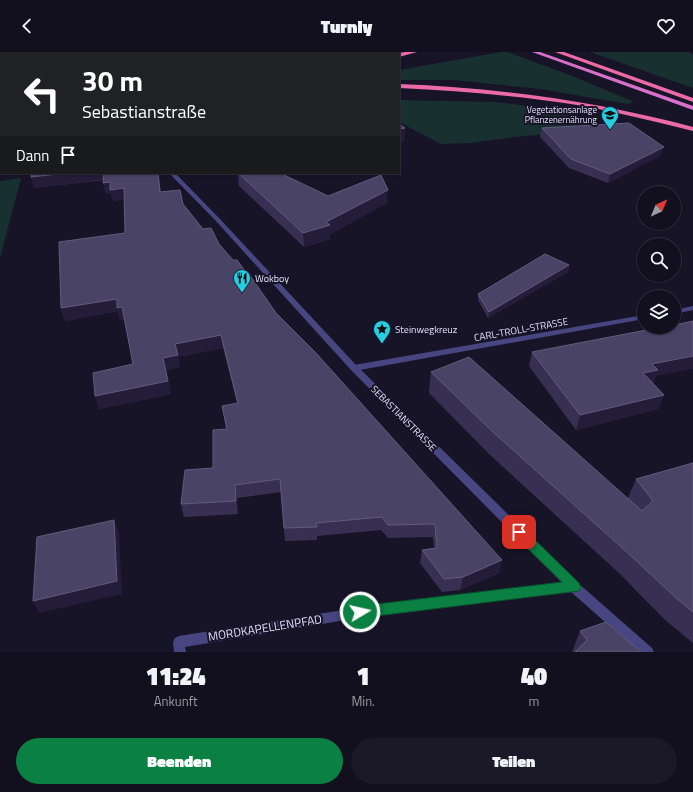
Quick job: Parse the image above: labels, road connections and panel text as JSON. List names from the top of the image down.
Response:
{
  "streets": {
    "street": ["CARL-TROLL-STRASSE", "SEBASTIANSTRASSE", "MORDKAPELLENPFAD"]
  },
  "crossings": [
    ["CARL-TROLL-STRASSE", "SEBASTIANSTRASSE"],
    ["SEBASTIANSTRASSE", "MORDKAPELLENPFAD"]
  ],
  "places": {
    "school or university": ["Vegetationsanlage Pflanzenernährung"],
    "restaurant": ["Wokboy"],
    "place": ["Steinwegkreuz"]
  },
  "north": "top right",
  "page": {
    "header": "Turnly",
    "turn": ["30 m", "Sebastianstraße"],
    "then": "Dann",
    "eta": [
      "11:24",
      "Ankunft",
      "1",
      "Min.",
      "40",
      "m"
    ],
    "buttons": ["Beenden", "Teilen"]
  }
}
